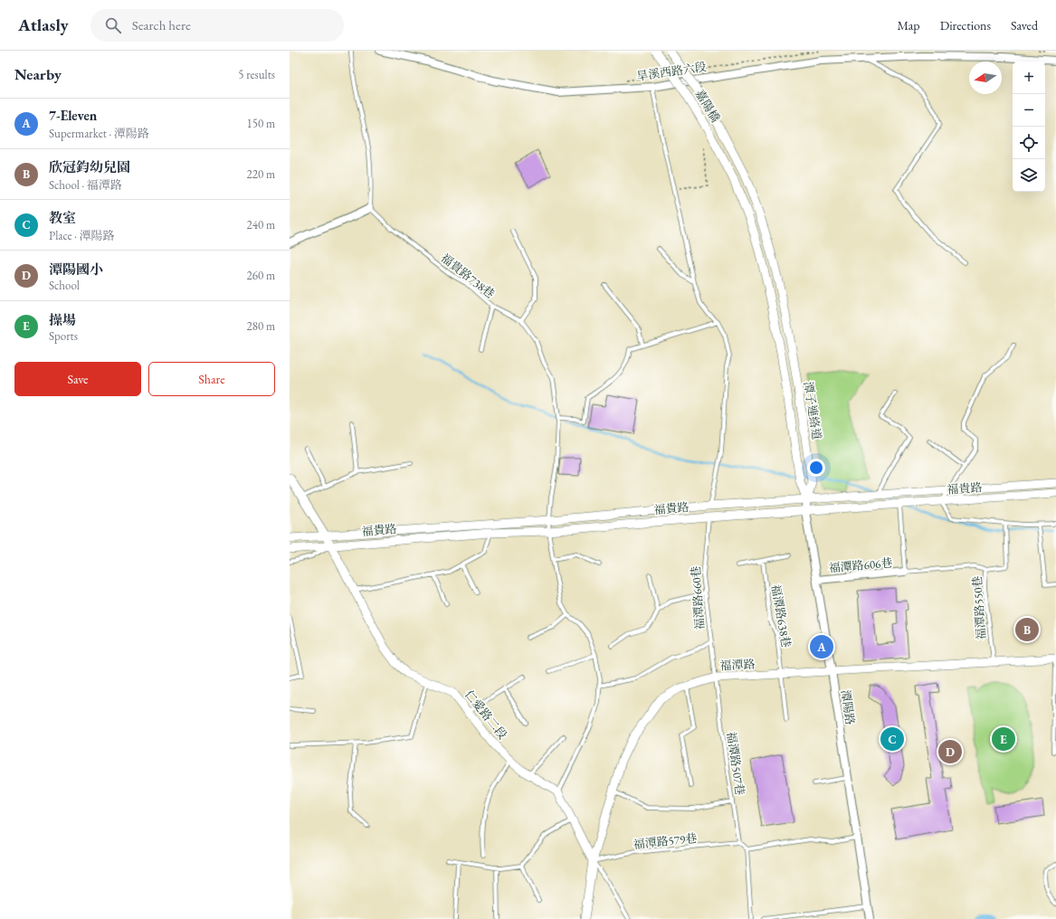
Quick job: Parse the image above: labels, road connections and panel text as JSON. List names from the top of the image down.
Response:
{
  "streets": {
    "street": [
      "旱溪西路六段",
      "嘉陽橋",
      "潭子連絡道",
      "福貴路",
      "福潭路606巷",
      "福潭路",
      "潭陽路",
      "仁愛路二段"
    ],
    "lane": [
      "福貴路738巷",
      "福潭路660巷",
      "福潭路550巷",
      "福潭路638巷",
      "福潭路507巷",
      "福潭路579巷"
    ]
  },
  "crossings": [
    ["嘉陽橋", "潭子連絡道"],
    ["福貴路738巷", "福貴路"],
    ["潭子連絡道", "福貴路"],
    ["潭子連絡道", "潭陽路"],
    ["福貴路", "福潭路660巷"],
    ["福貴路", "潭陽路"],
    ["福貴路", "仁愛路二段"],
    ["福潭路606巷", "福潭路550巷"],
    ["福潭路606巷", "潭陽路"],
    ["福潭路660巷", "福潭路"],
    ["福潭路660巷", "福潭路507巷"],
    ["福潭路550巷", "福潭路"],
    ["福潭路638巷", "福潭路"],
    ["福潭路", "潭陽路"],
    ["福潭路", "福潭路507巷"],
    ["福潭路", "福潭路579巷"],
    ["福潭路507巷", "福潭路579巷"]
  ],
  "north": "left",
  "page": {
    "header": "Atlasly",
    "search": "Search here",
    "nav": ["Map", "Directions", "Saved"],
    "heading": ["Nearby", "5 results"],
    "map_buttons": ["+", "−"],
    "list": [
      {
        "mark": "A",
        "name": "7-Eleven",
        "note": "Supermarket · 潭陽路",
        "value": "150 m"
      },
      {
        "mark": "B",
        "name": "欣冠鈞幼兒園",
        "note": "School · 福潭路",
        "value": "220 m"
      },
      {
        "mark": "C",
        "name": "教室",
        "note": "Place · 潭陽路",
        "value": "240 m"
      },
      {
        "mark": "D",
        "name": "潭陽國小",
        "note": "School",
        "value": "260 m"
      },
      {
        "mark": "E",
        "name": "操場",
        "note": "Sports",
        "value": "280 m"
      }
    ],
    "buttons": ["Save", "Share"],
    "pins": [
      "B",
      "A",
      "C",
      "E",
      "D"
    ]
  }
}
